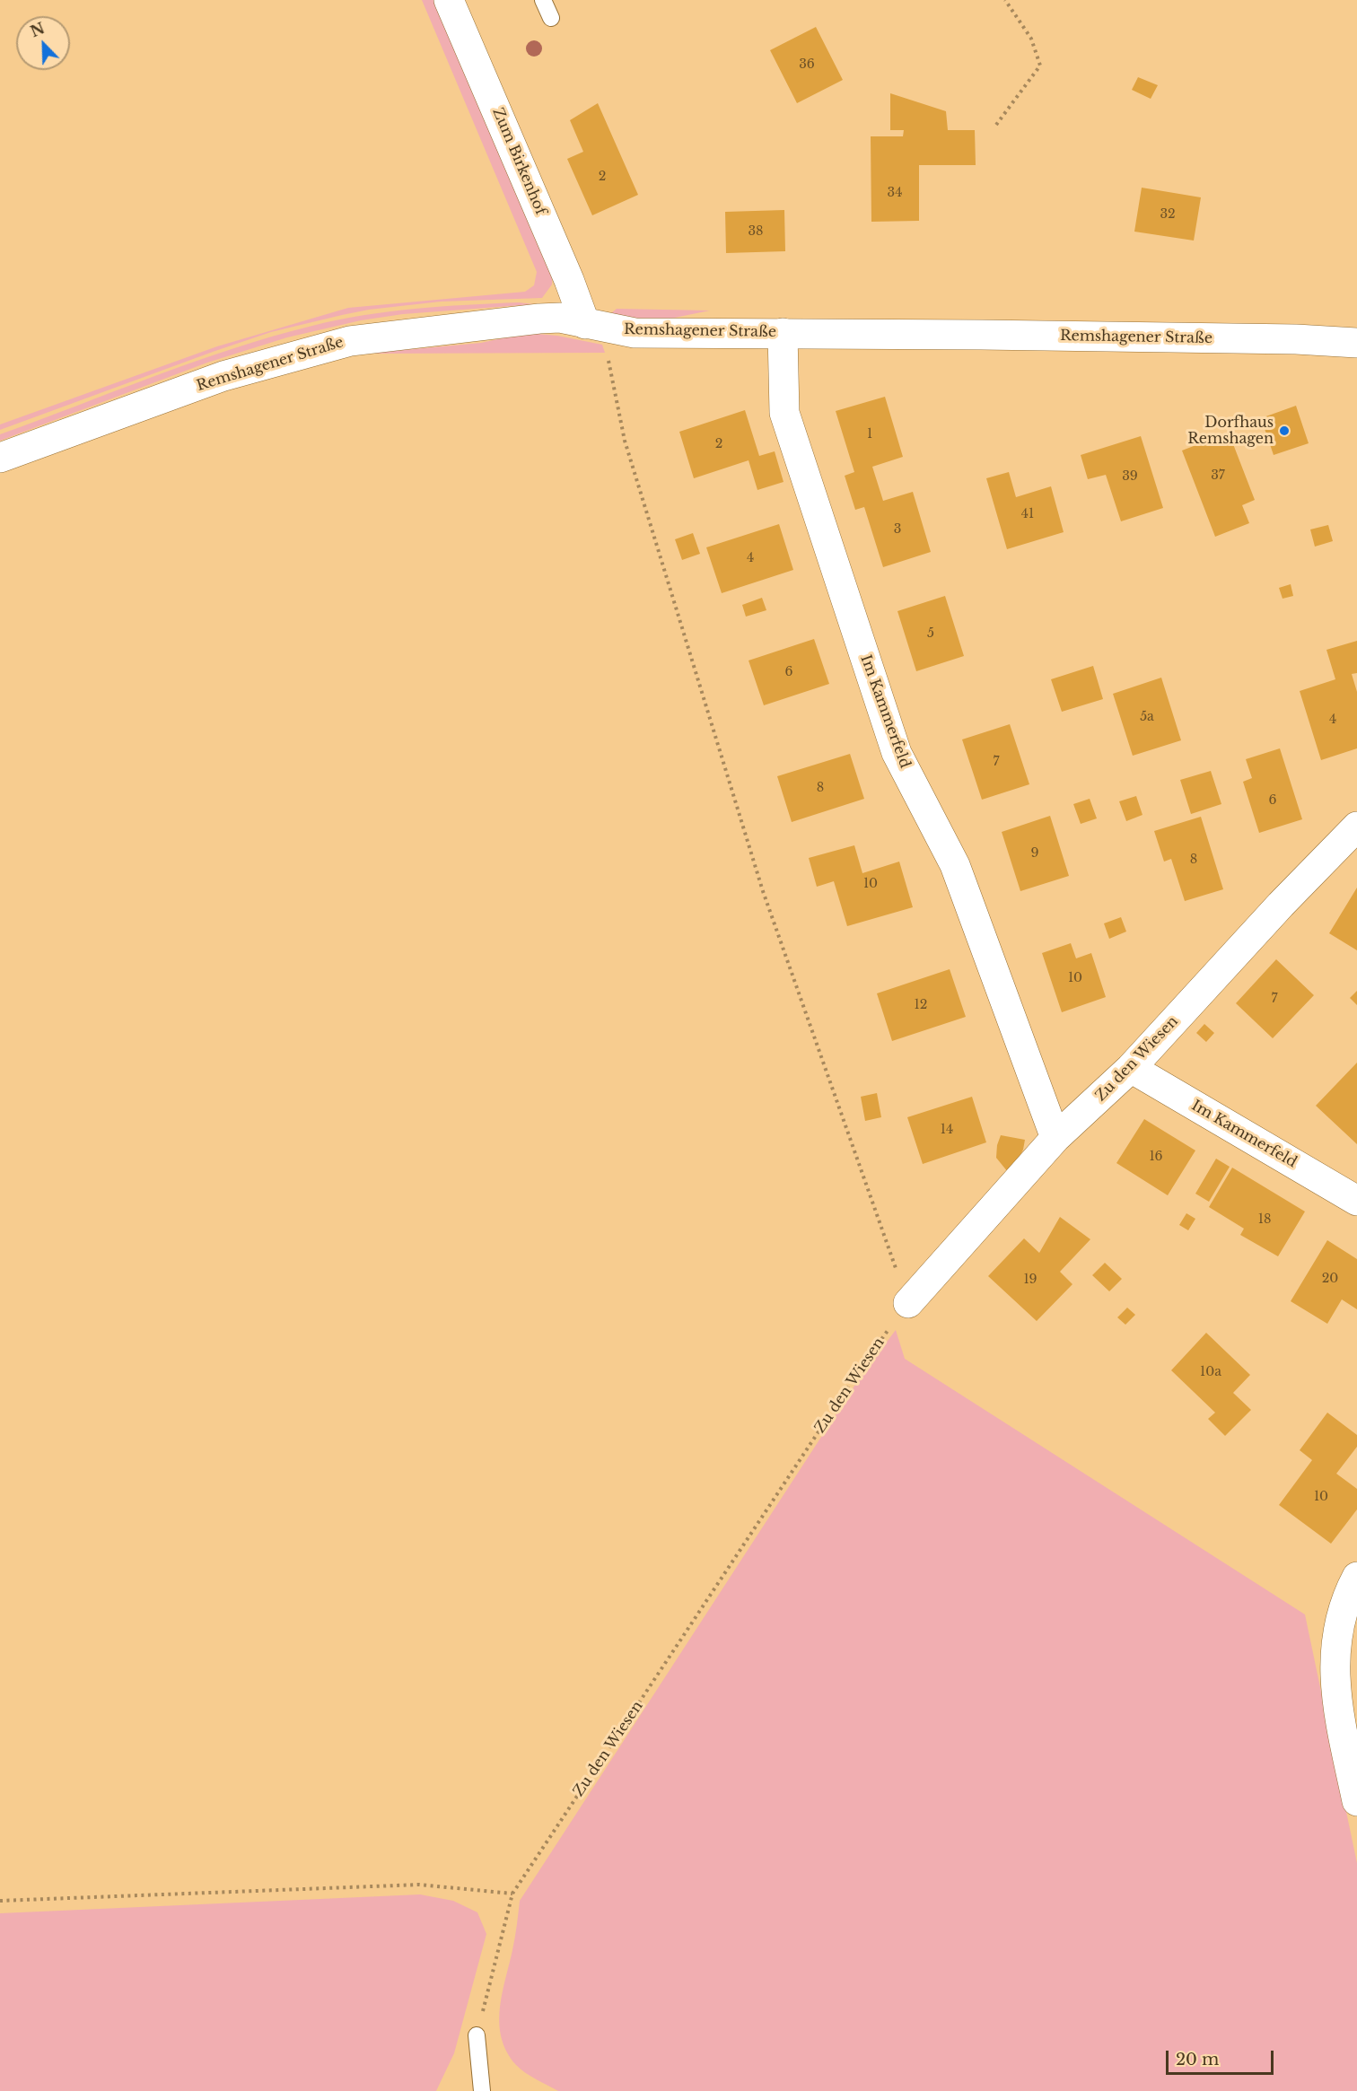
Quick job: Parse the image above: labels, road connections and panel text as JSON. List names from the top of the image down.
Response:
{
  "streets": {
    "street": [
      "Zum Birkenhof",
      "Remshagener Straße",
      "Im Kammerfeld",
      "Zu den Wiesen"
    ]
  },
  "crossings": [
    ["Zum Birkenhof", "Remshagener Straße"],
    ["Remshagener Straße", "Im Kammerfeld"],
    ["Im Kammerfeld", "Zu den Wiesen"]
  ],
  "places": ["Dorfhaus Remshagen"],
  "house_numbers": [
    "36",
    "2",
    "34",
    "32",
    "38",
    "1",
    "2",
    "37",
    "39",
    "41",
    "3",
    "4",
    "5",
    "6",
    "5a",
    "4",
    "7",
    "8",
    "6",
    "9",
    "8",
    "10",
    "10",
    "7",
    "12",
    "14",
    "16",
    "18",
    "20",
    "19",
    "10a",
    "10"
  ],
  "scale_bar": "20 m",
  "north": "top left"
}
